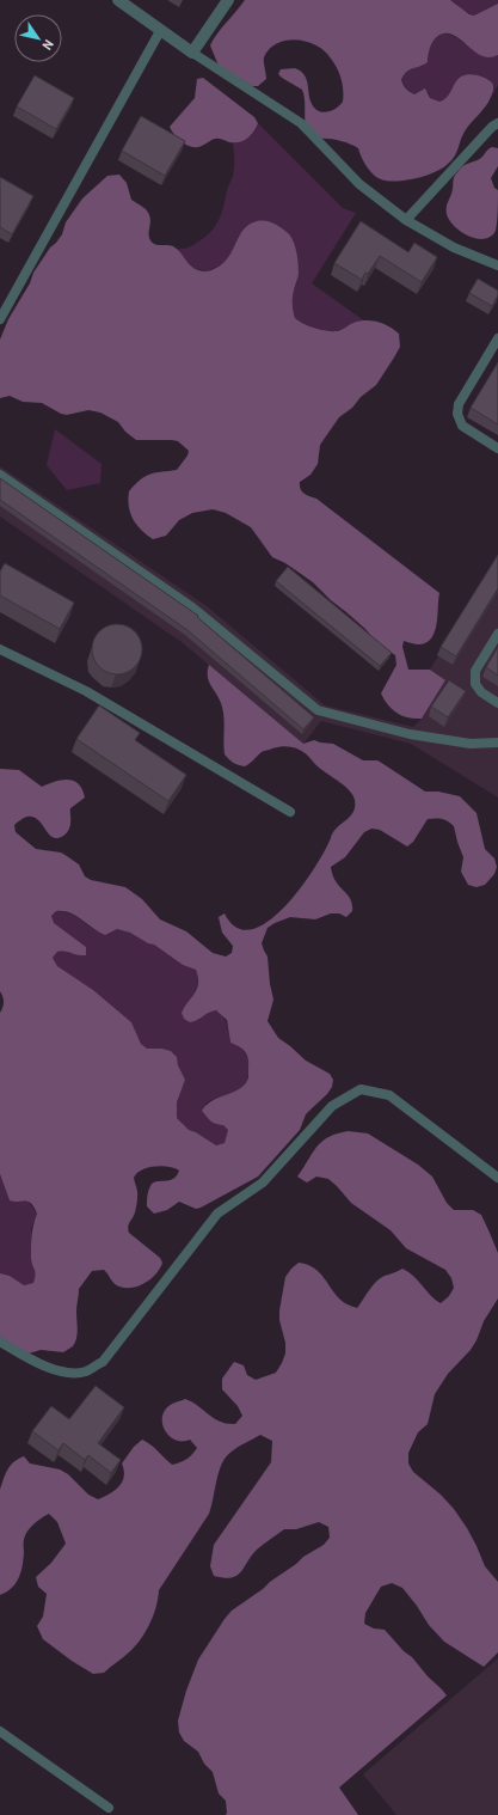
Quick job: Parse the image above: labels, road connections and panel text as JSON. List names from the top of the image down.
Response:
{
  "north": "bottom right"
}
